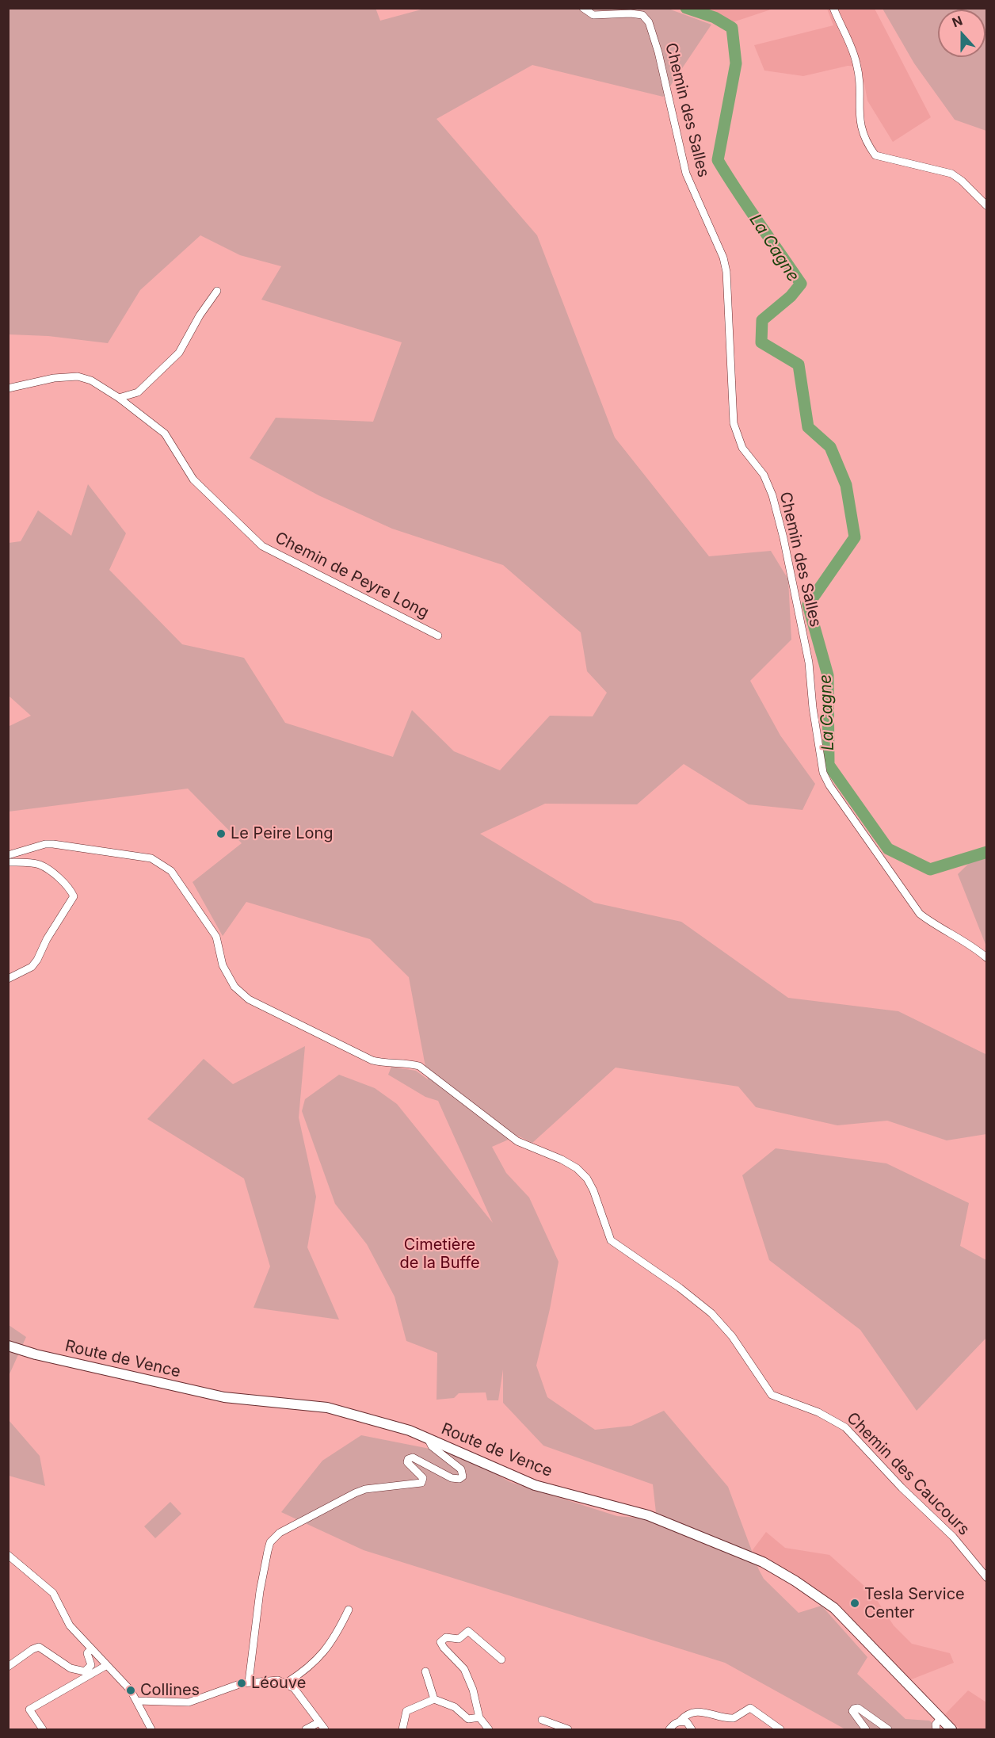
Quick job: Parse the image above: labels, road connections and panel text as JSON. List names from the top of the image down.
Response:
{
  "streets": {
    "main road": ["Route de Vence"],
    "street": ["Chemin des Salles", "Chemin de Peyre Long", "Chemin des Caucours"]
  },
  "water": ["La Cagne"],
  "parks": ["Cimetière de la Buffe"],
  "places": [
    "Le Peire Long",
    "Tesla Service Center",
    "Léouve",
    "Collines"
  ],
  "north": "top"
}
